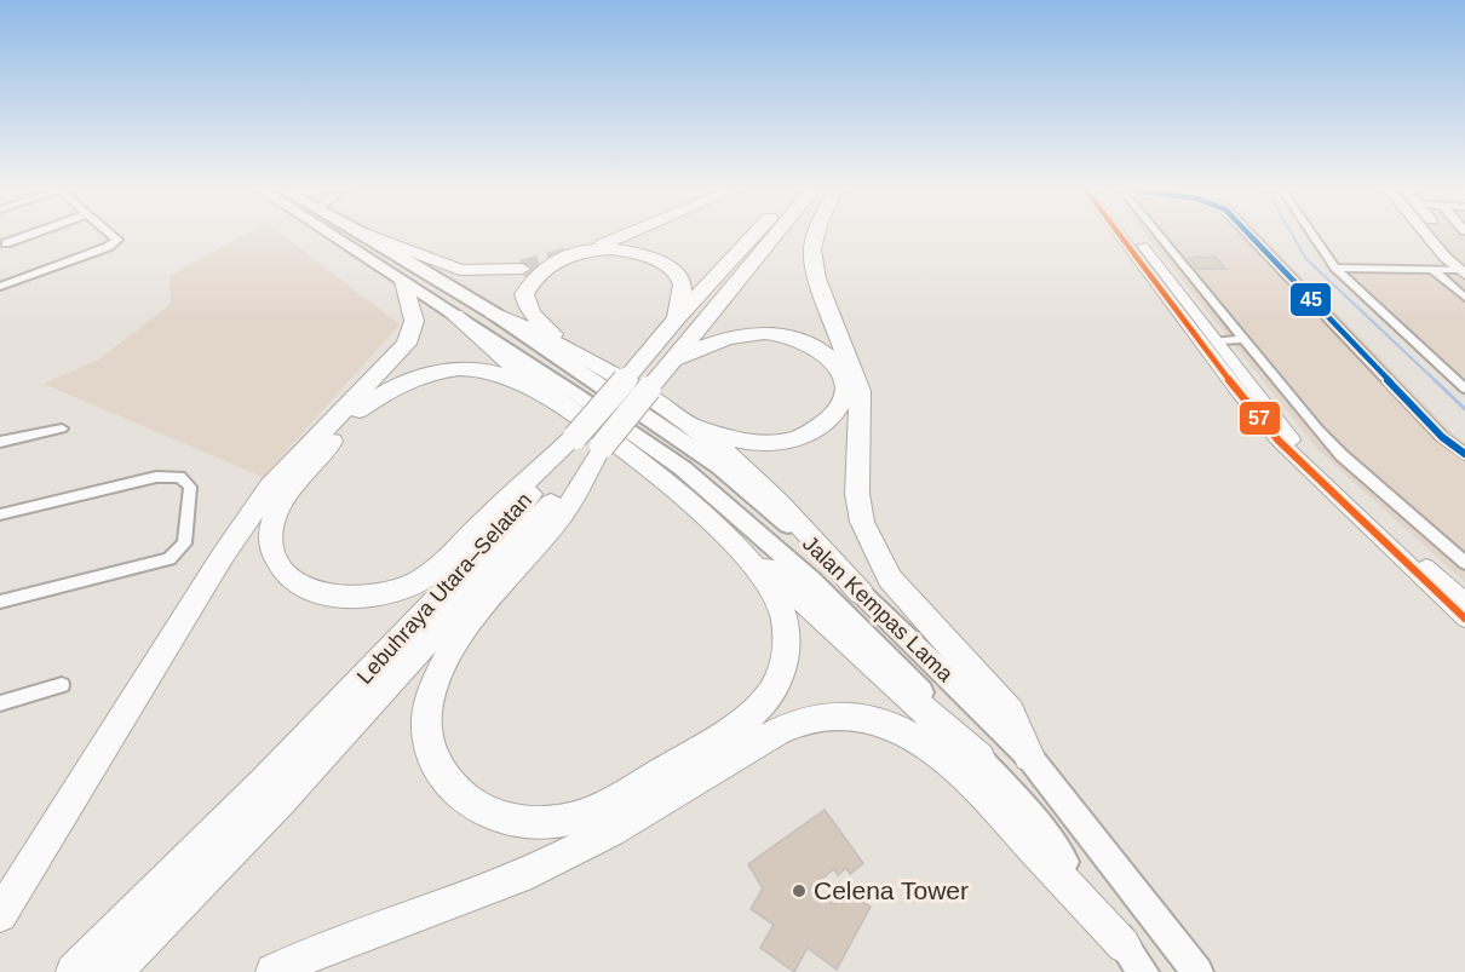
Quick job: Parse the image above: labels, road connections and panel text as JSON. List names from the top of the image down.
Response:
{
  "streets": {
    "highway": ["Lebuhraya Utara–Selatan"],
    "main road": ["Jalan Kempas Lama"]
  },
  "places": ["Celena Tower"],
  "lines": ["transit line 57", "transit line 45"]
}
